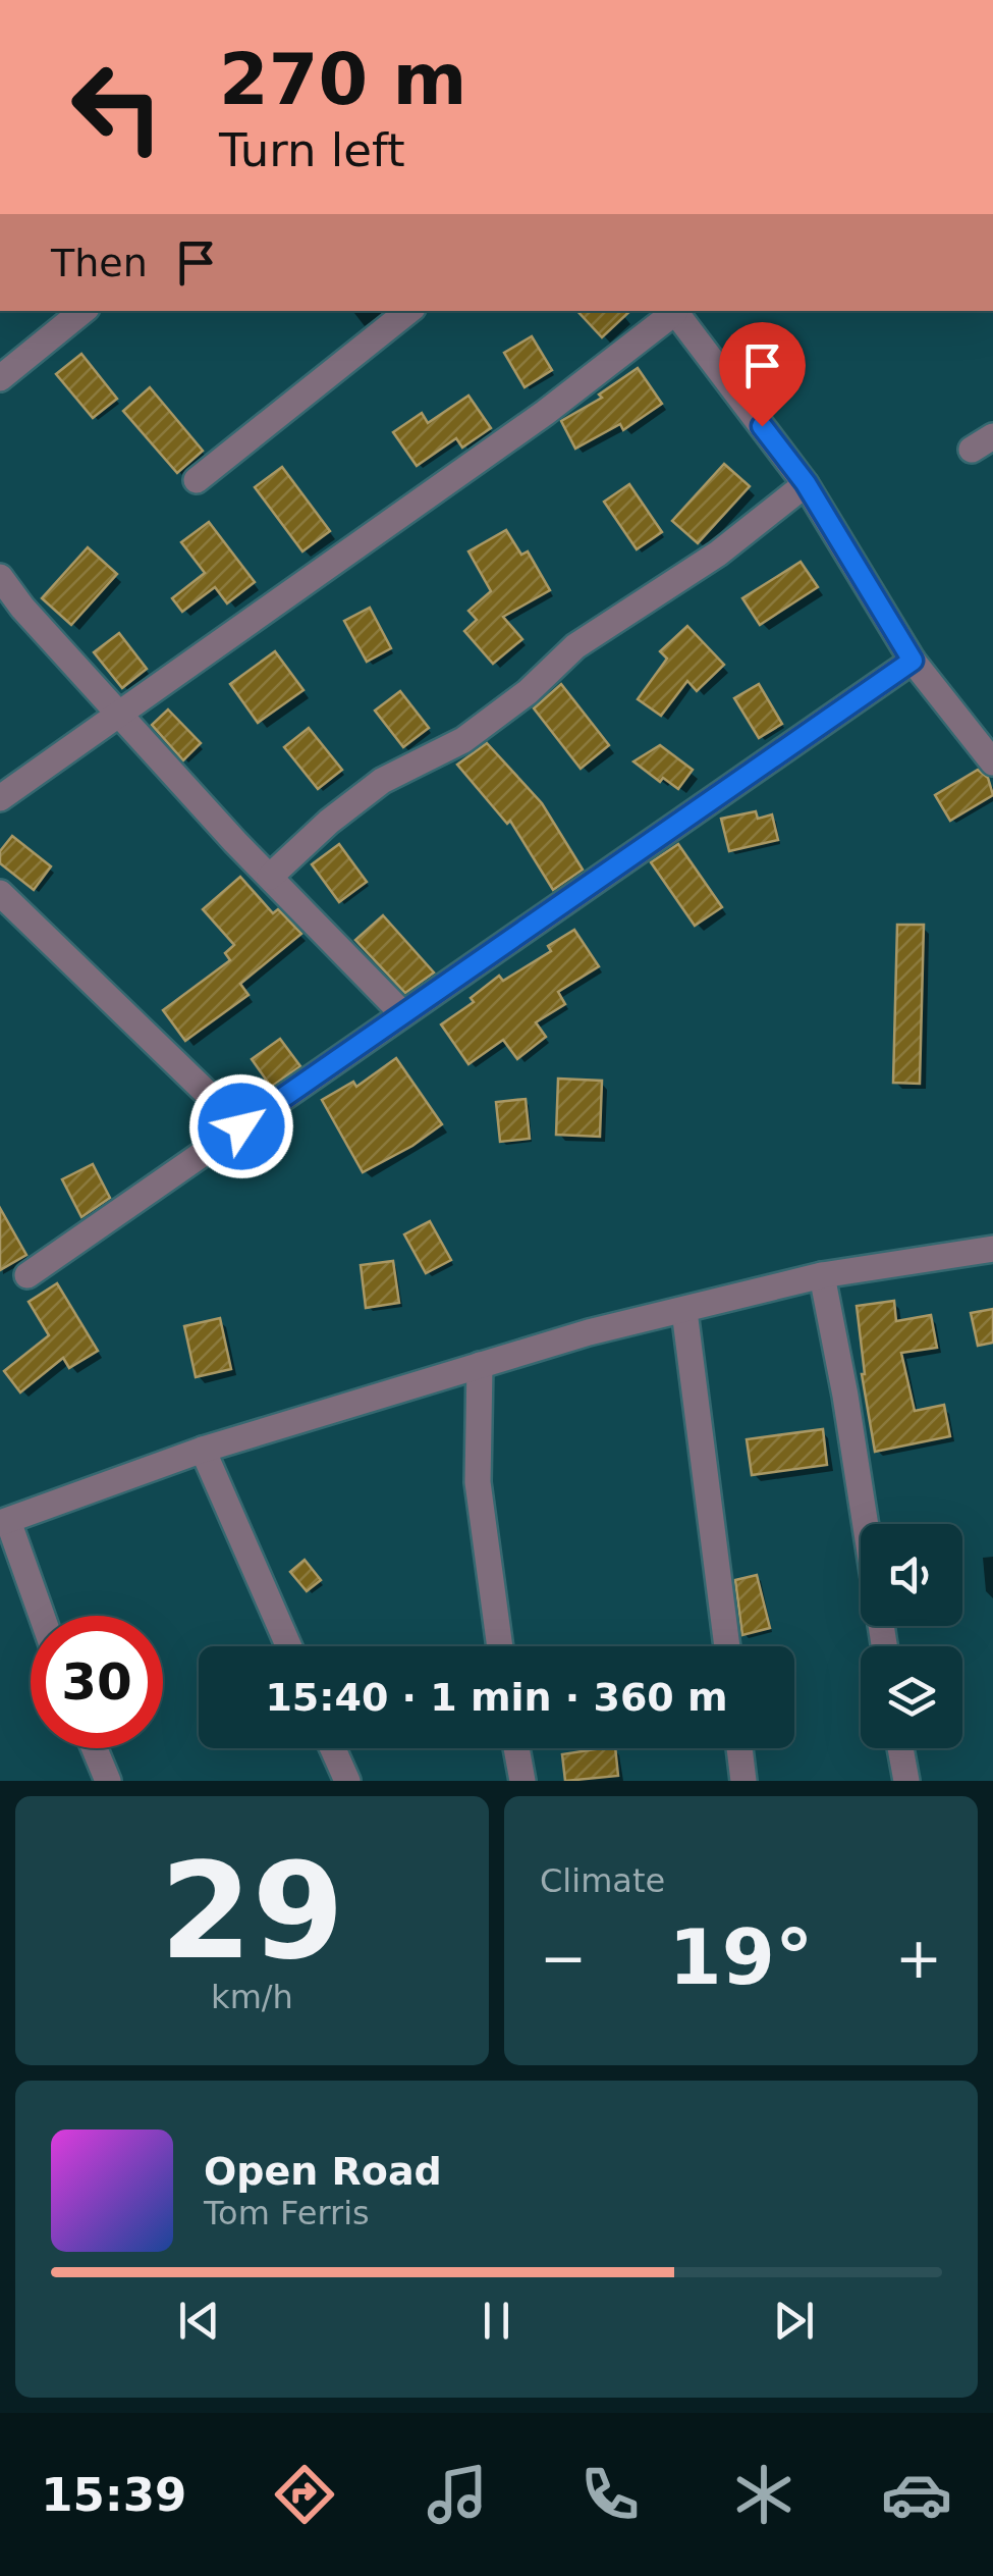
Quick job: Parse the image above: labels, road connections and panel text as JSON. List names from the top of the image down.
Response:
{
  "page": {
    "turn": ["270 m", "Turn left"],
    "then": "Then",
    "limit": "30",
    "trip": "15:40 · 1 min · 360 m",
    "tile": [
      ["29", "km/h"],
      "Climate"
    ],
    "heat": ["−", "19°", "+"],
    "song": ["Open Road", "Tom Ferris"],
    "tabs": "15:39"
  }
}
